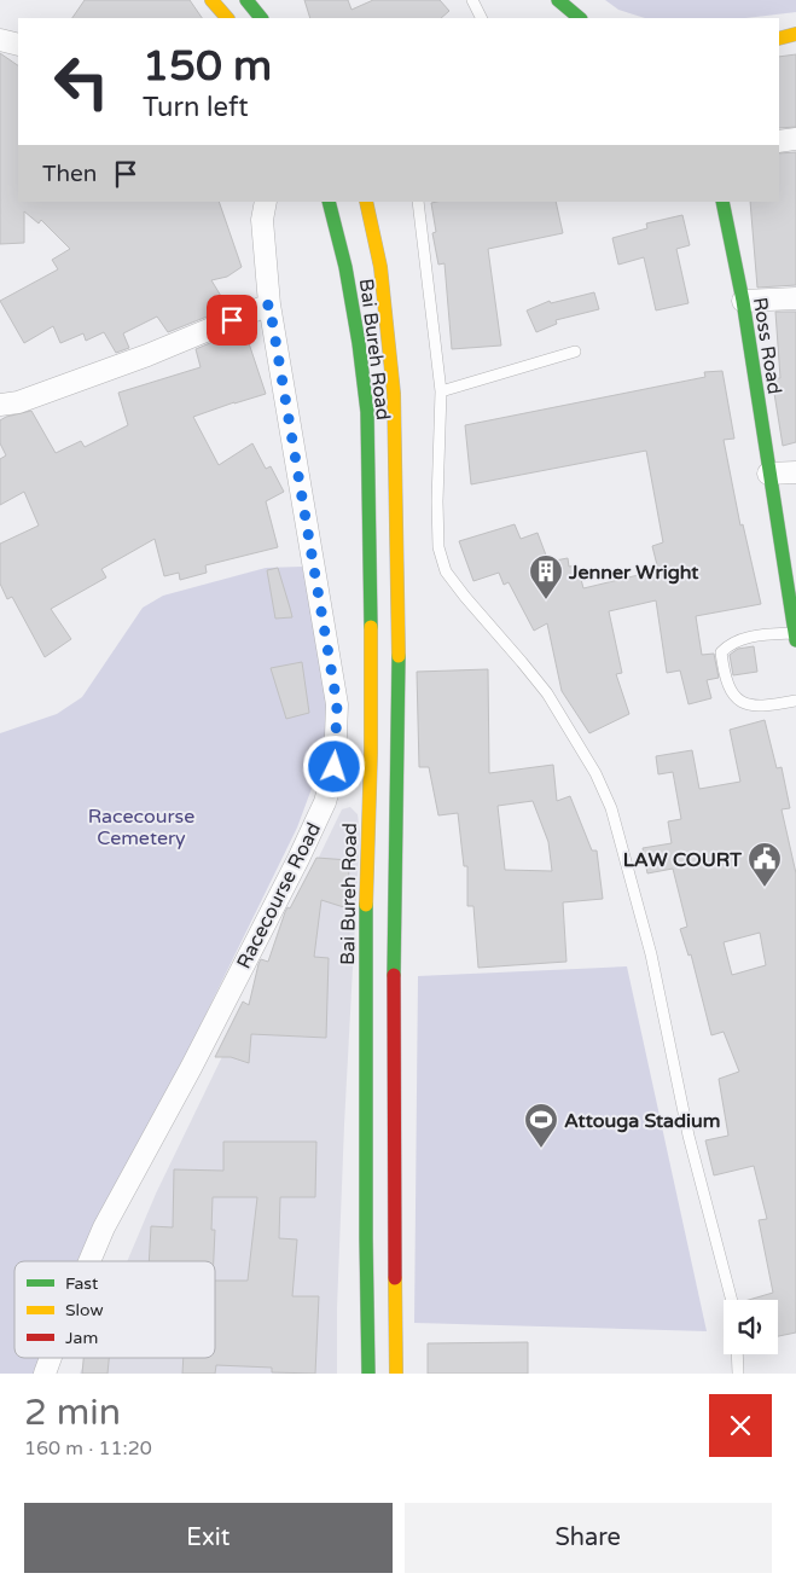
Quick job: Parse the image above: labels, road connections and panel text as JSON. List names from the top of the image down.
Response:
{
  "streets": {
    "main road": ["Ross Road", "Bai Bureh Road"],
    "street": ["Racecourse Road"]
  },
  "parks": ["Racecourse Cemetery"],
  "places": {
    "building": ["Jenner Wright"],
    "public building": ["LAW COURT"],
    "sports": ["Attouga Stadium"]
  },
  "legend": ["Fast", "Slow", "Jam"],
  "page": {
    "turn": ["150 m", "Turn left"],
    "then": "Then",
    "heading": ["2 min", "160 m · 11:20"],
    "buttons": ["Exit", "Share"]
  }
}
